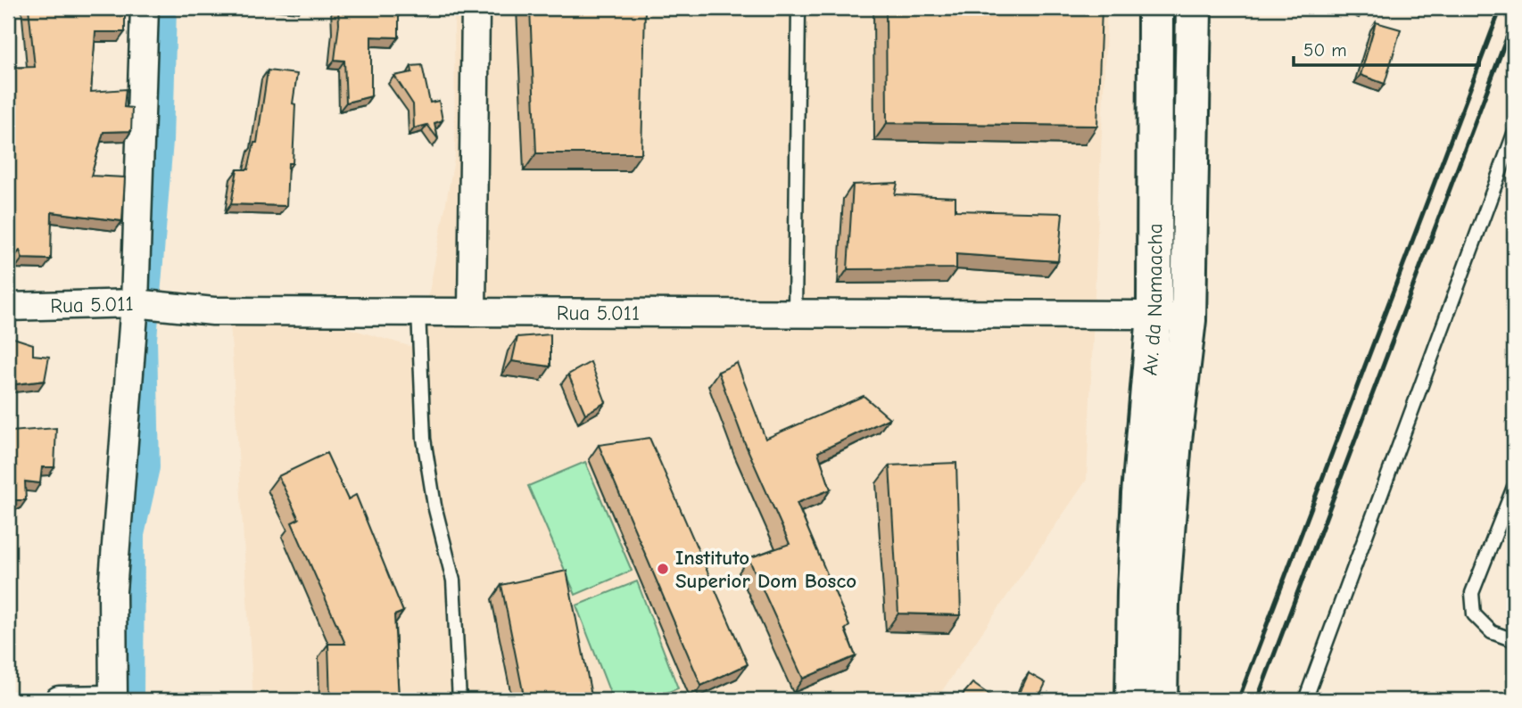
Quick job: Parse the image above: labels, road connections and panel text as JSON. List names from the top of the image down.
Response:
{
  "streets": {
    "highway": ["Av. da Namaacha"],
    "street": ["Rua 5.011"]
  },
  "crossings": [
    ["Av. da Namaacha", "Rua 5.011"]
  ],
  "places": ["Instituto Superior Dom Bosco"],
  "scale_bar": "50 m"
}
